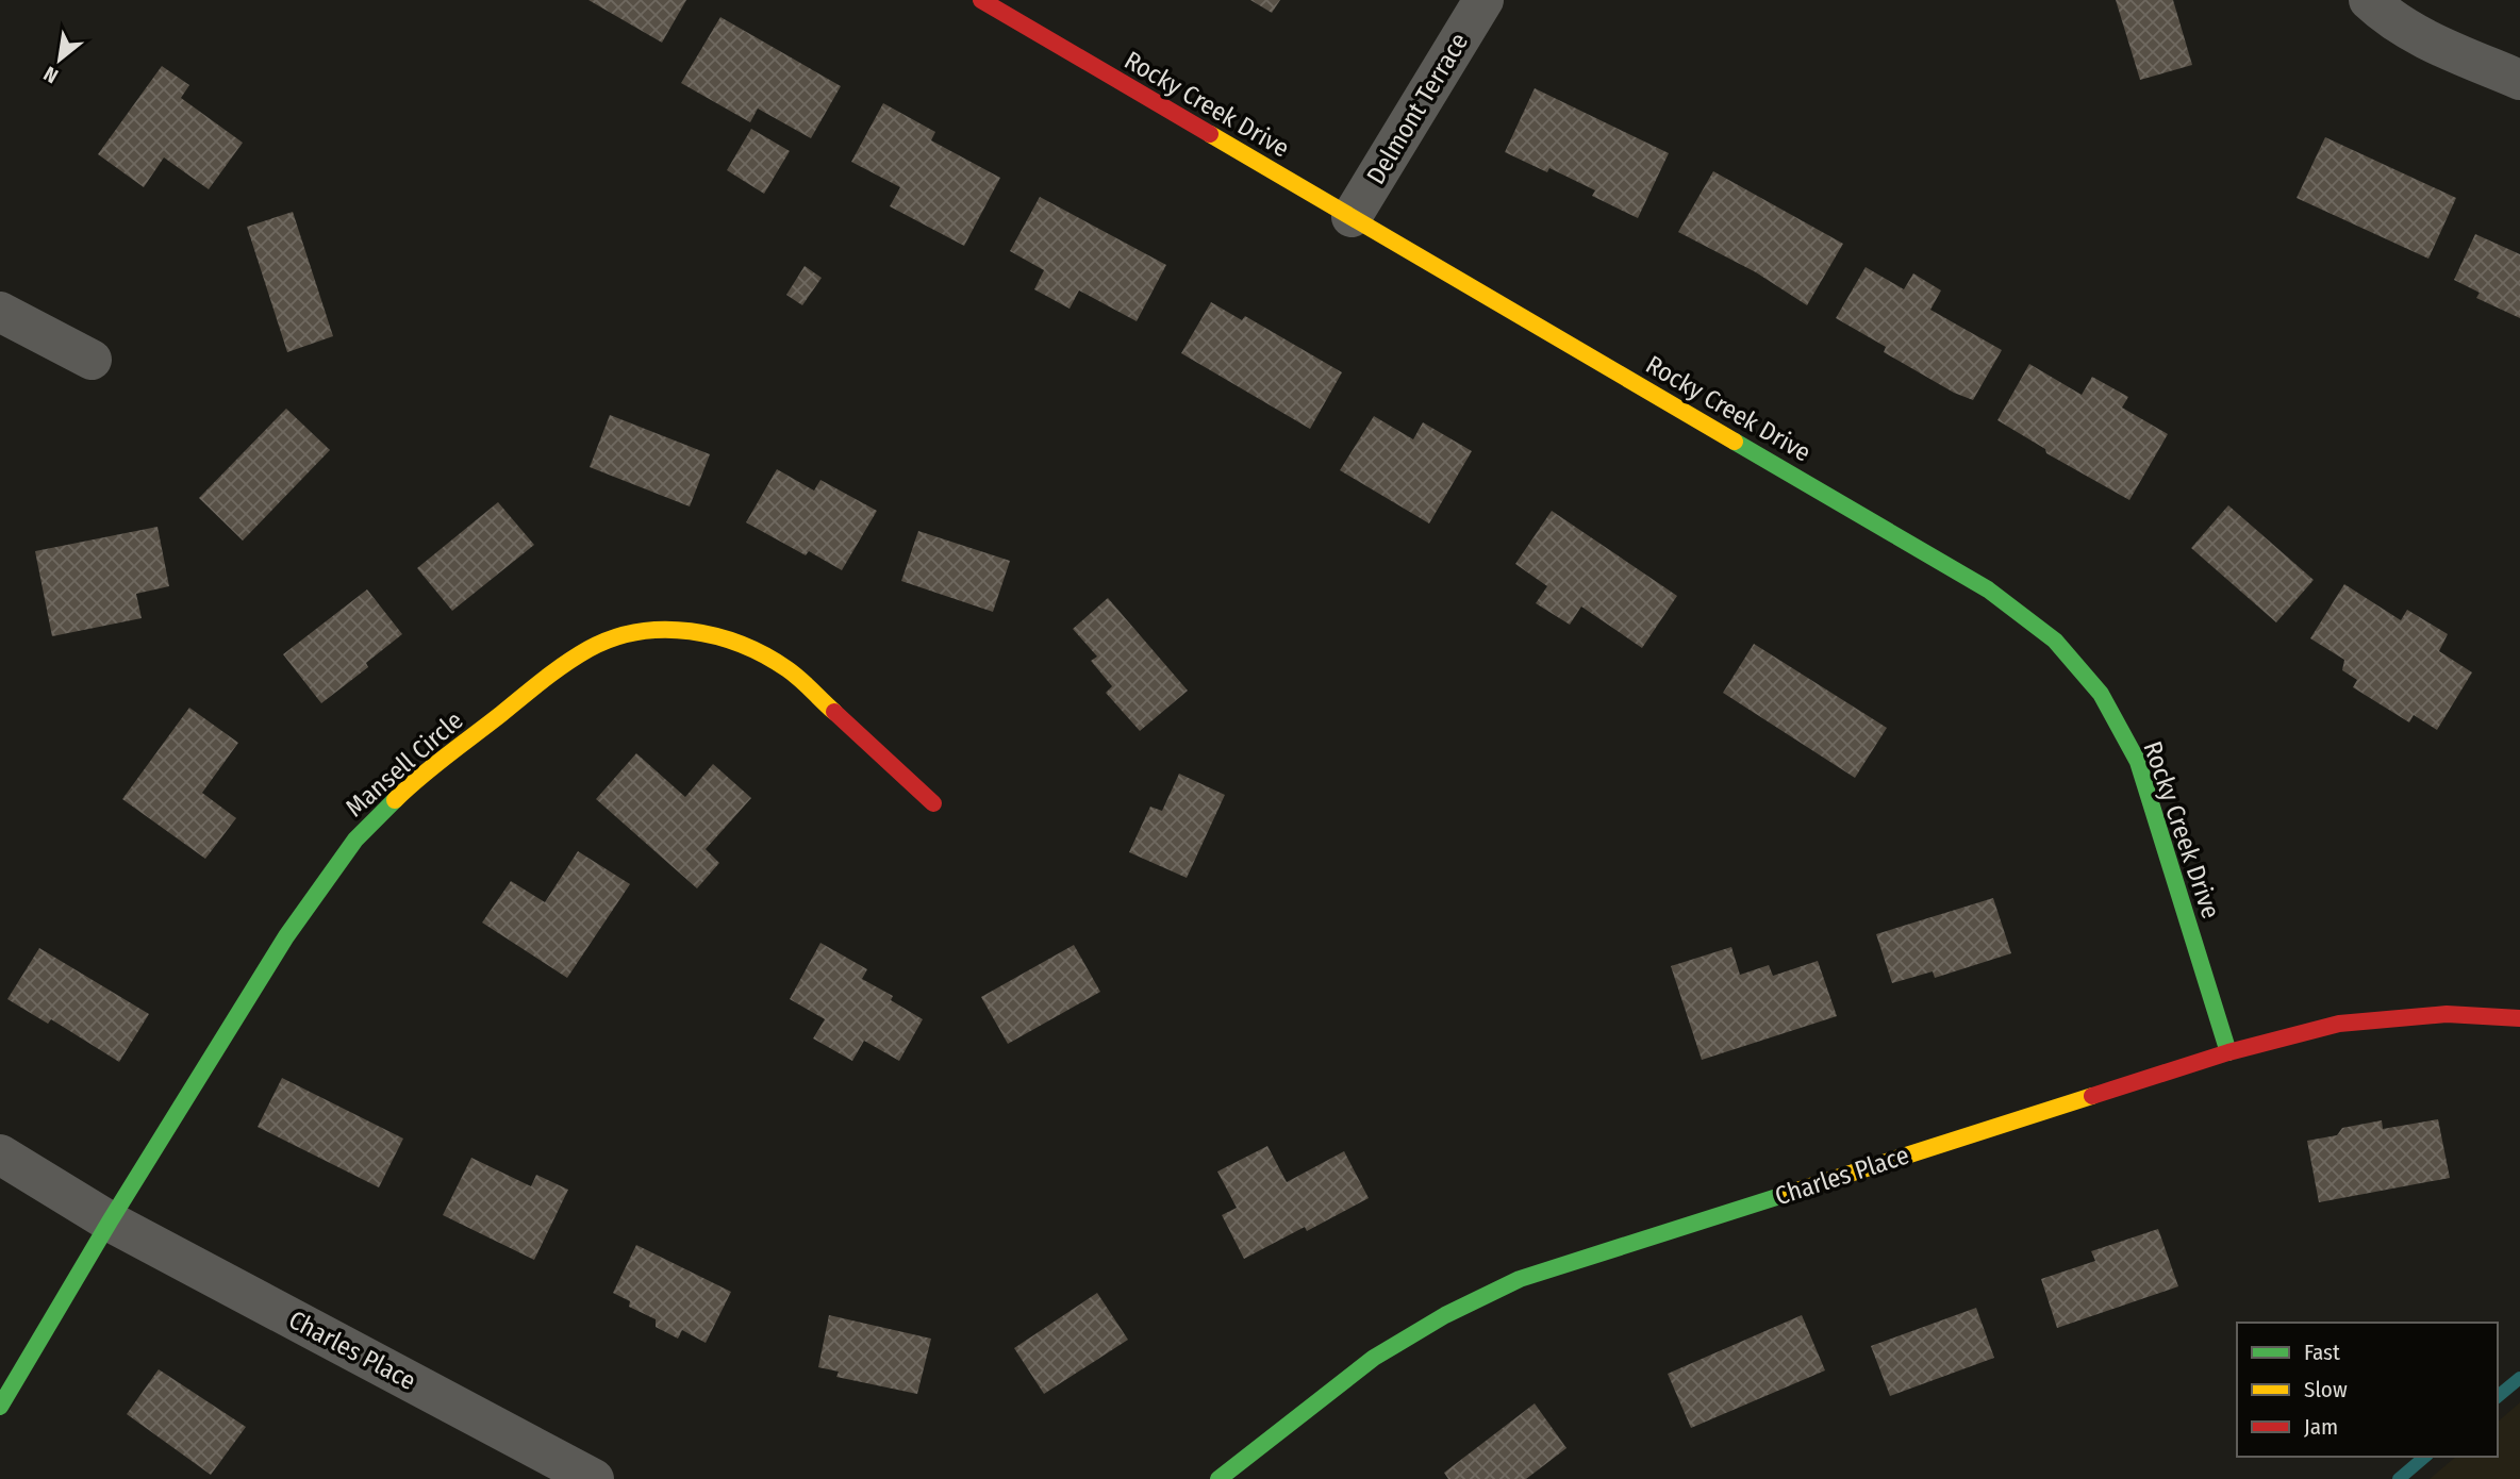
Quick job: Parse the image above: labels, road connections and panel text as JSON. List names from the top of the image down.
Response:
{
  "streets": {
    "street": [
      "Rocky Creek Drive",
      "Delmont Terrace",
      "Mansell Circle",
      "Charles Place"
    ]
  },
  "crossings": [
    ["Rocky Creek Drive", "Delmont Terrace"],
    ["Rocky Creek Drive", "Charles Place"],
    ["Mansell Circle", "Charles Place"]
  ],
  "legend": ["Fast", "Slow", "Jam"],
  "north": "bottom left"
}
